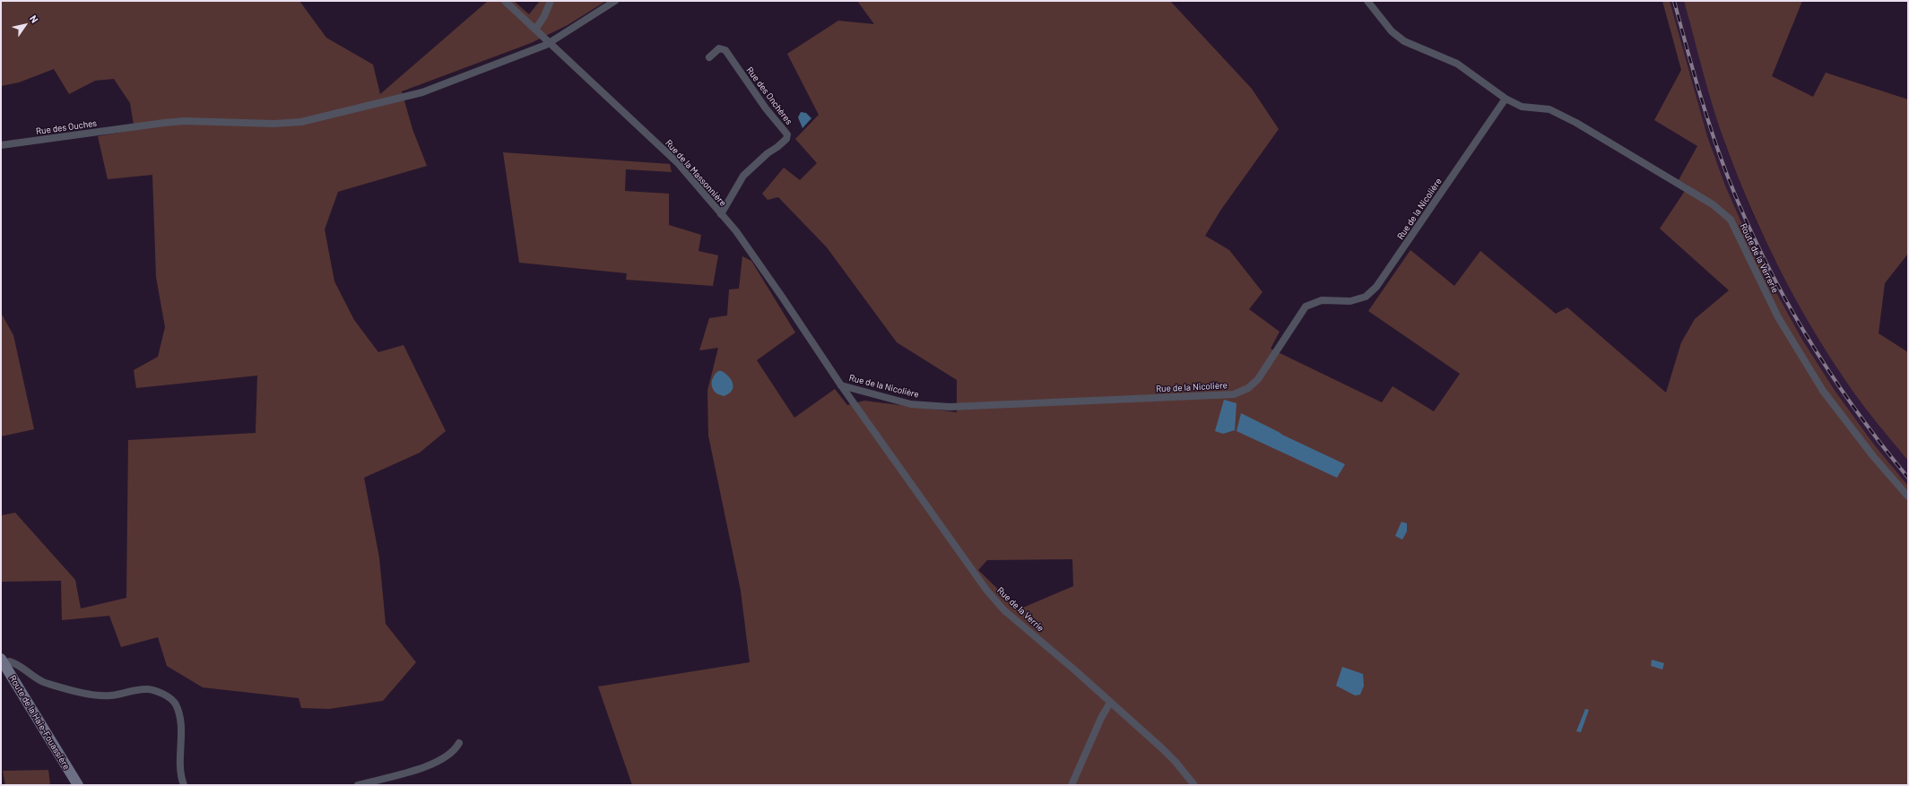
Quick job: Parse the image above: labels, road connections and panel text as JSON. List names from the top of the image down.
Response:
{
  "streets": {
    "street": [
      "Rue des Onchères",
      "Rue des Ouches",
      "Rue de la Massonnière",
      "Rue de la Nicolière",
      "Route de la Verrerie",
      "Rue de la Verrie",
      "Route de la Haie-Fouassière"
    ]
  },
  "crossings": [
    ["Rue des Onchères", "Rue de la Massonnière"],
    ["Rue des Ouches", "Rue de la Massonnière"],
    ["Rue de la Massonnière", "Rue de la Nicolière"],
    ["Rue de la Massonnière", "Rue de la Verrie"],
    ["Rue de la Nicolière", "Route de la Verrerie"],
    ["Rue de la Nicolière", "Rue de la Verrie"]
  ],
  "north": "top right"
}
